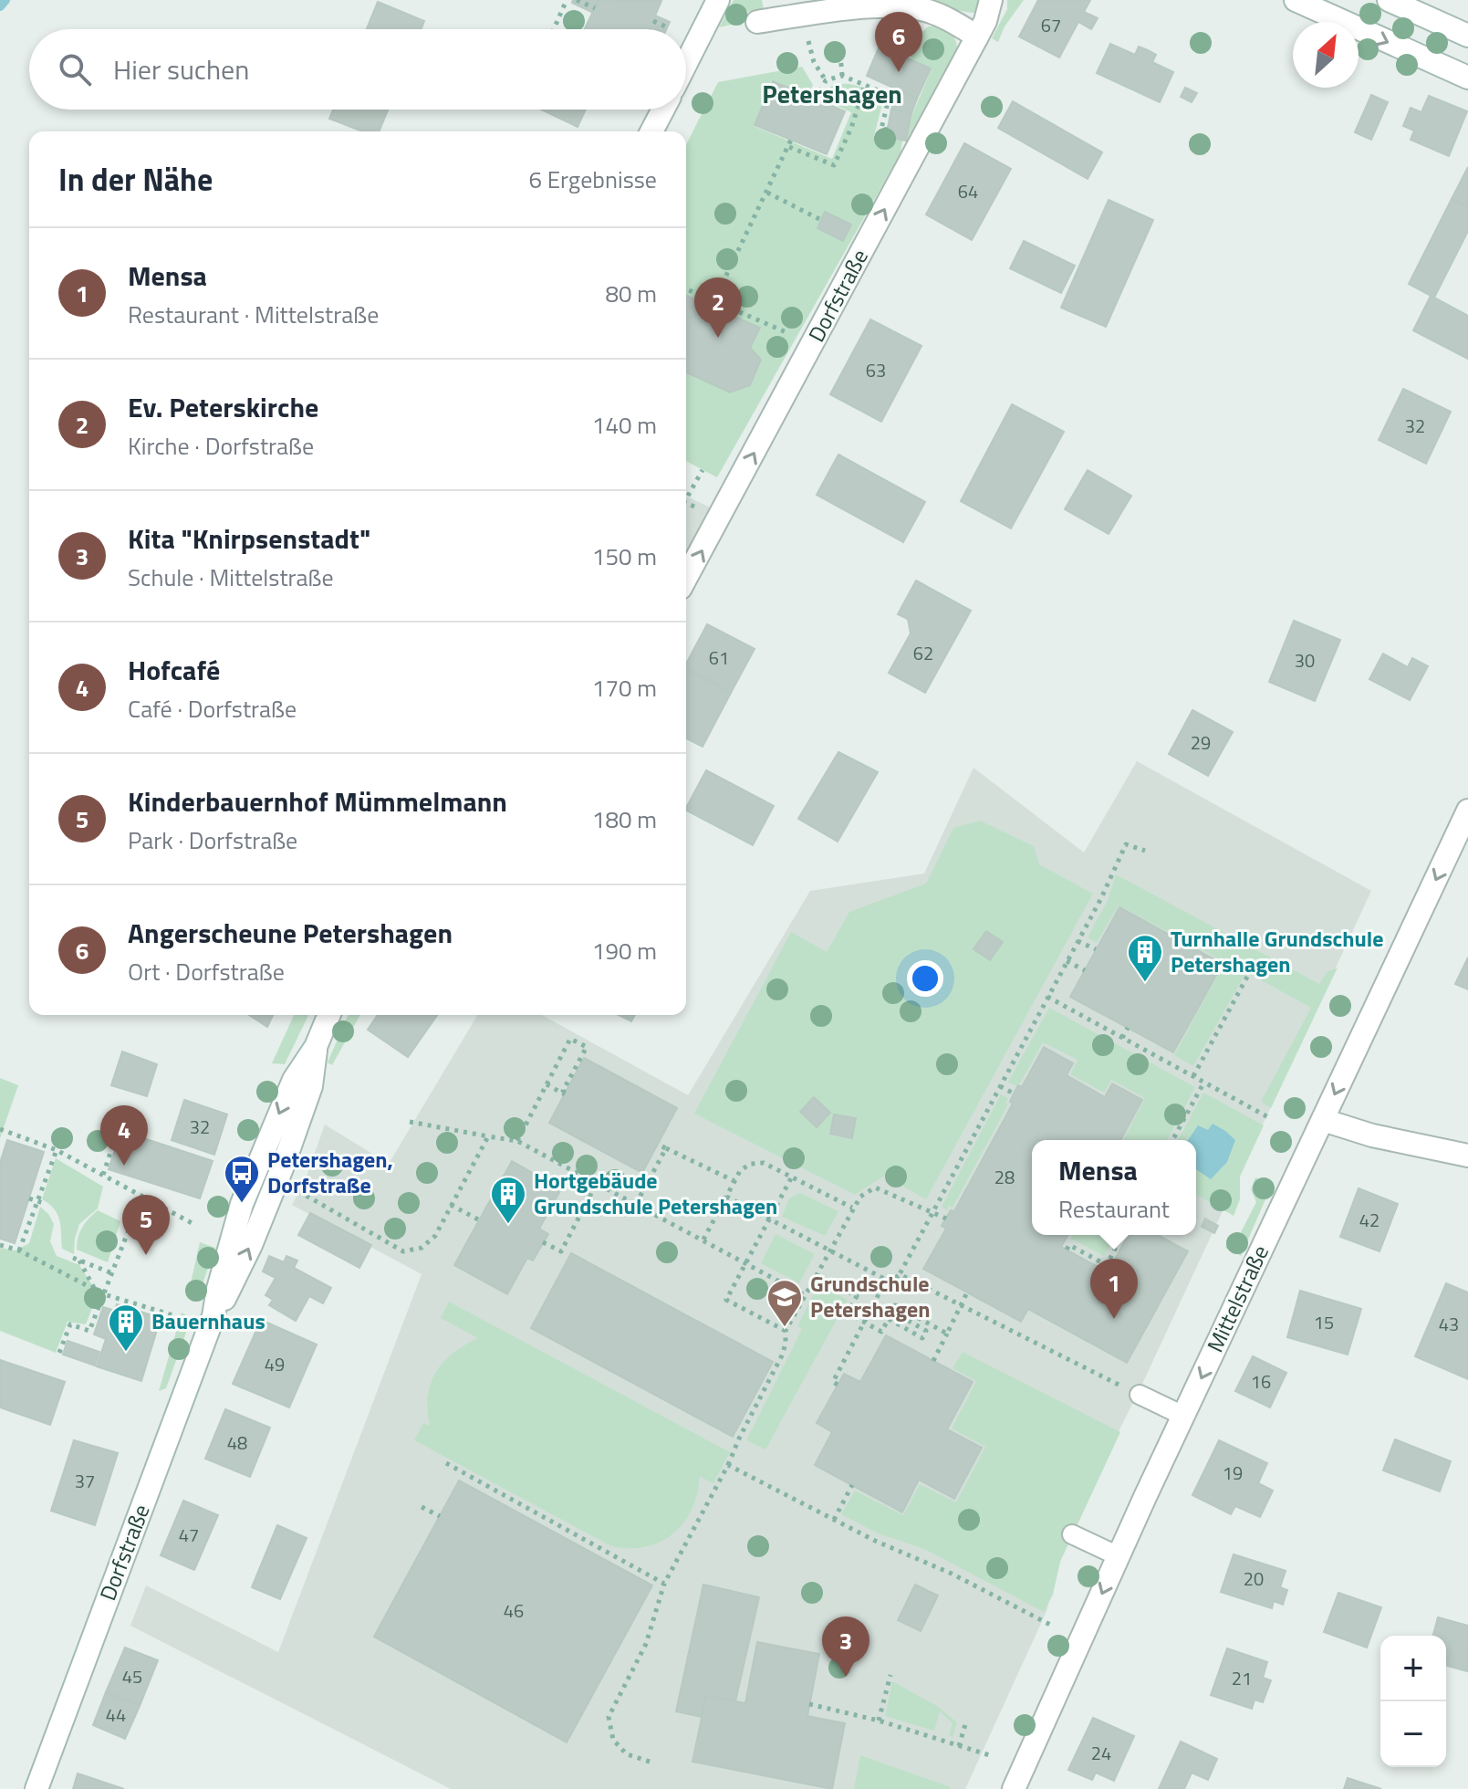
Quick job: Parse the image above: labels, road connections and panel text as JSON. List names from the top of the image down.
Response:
{
  "streets": {
    "street": ["Dorfstraße", "Mittelstraße"]
  },
  "one_way": ["Dorfstraße", "Mittelstraße"],
  "districts": ["Petershagen"],
  "places": {
    "building": ["Turnhalle Grundschule Petershagen", "Hortgebäude Grundschule Petershagen", "Bauernhaus"],
    "bus stop": ["Petershagen, Dorfstraße"],
    "school or university": ["Grundschule Petershagen"]
  },
  "house_numbers": [
    "67",
    "64",
    "63",
    "32",
    "62",
    "61",
    "30",
    "29",
    "32",
    "28",
    "42",
    "15",
    "43",
    "49",
    "16",
    "48",
    "19",
    "37",
    "47",
    "20",
    "46",
    "45",
    "21",
    "44",
    "24"
  ],
  "north": "top right",
  "page": {
    "pins": [
      "6",
      "2",
      "4",
      "5",
      "1",
      "3"
    ],
    "search": "Hier suchen",
    "heading": ["In der Nähe", "6 Ergebnisse"],
    "list": [
      {
        "mark": "1",
        "name": "Mensa",
        "note": "Restaurant · Mittelstraße",
        "value": "80 m"
      },
      {
        "mark": "2",
        "name": "Ev. Peterskirche",
        "note": "Kirche · Dorfstraße",
        "value": "140 m"
      },
      {
        "mark": "3",
        "name": "Kita \"Knirpsenstadt\"",
        "note": "Schule · Mittelstraße",
        "value": "150 m"
      },
      {
        "mark": "4",
        "name": "Hofcafé",
        "note": "Café · Dorfstraße",
        "value": "170 m"
      },
      {
        "mark": "5",
        "name": "Kinderbauernhof Mümmelmann",
        "note": "Park · Dorfstraße",
        "value": "180 m"
      },
      {
        "mark": "6",
        "name": "Angerscheune Petershagen",
        "note": "Ort · Dorfstraße",
        "value": "190 m"
      }
    ],
    "popup": ["Mensa", "Restaurant"],
    "map_buttons": ["+", "−"]
  }
}
